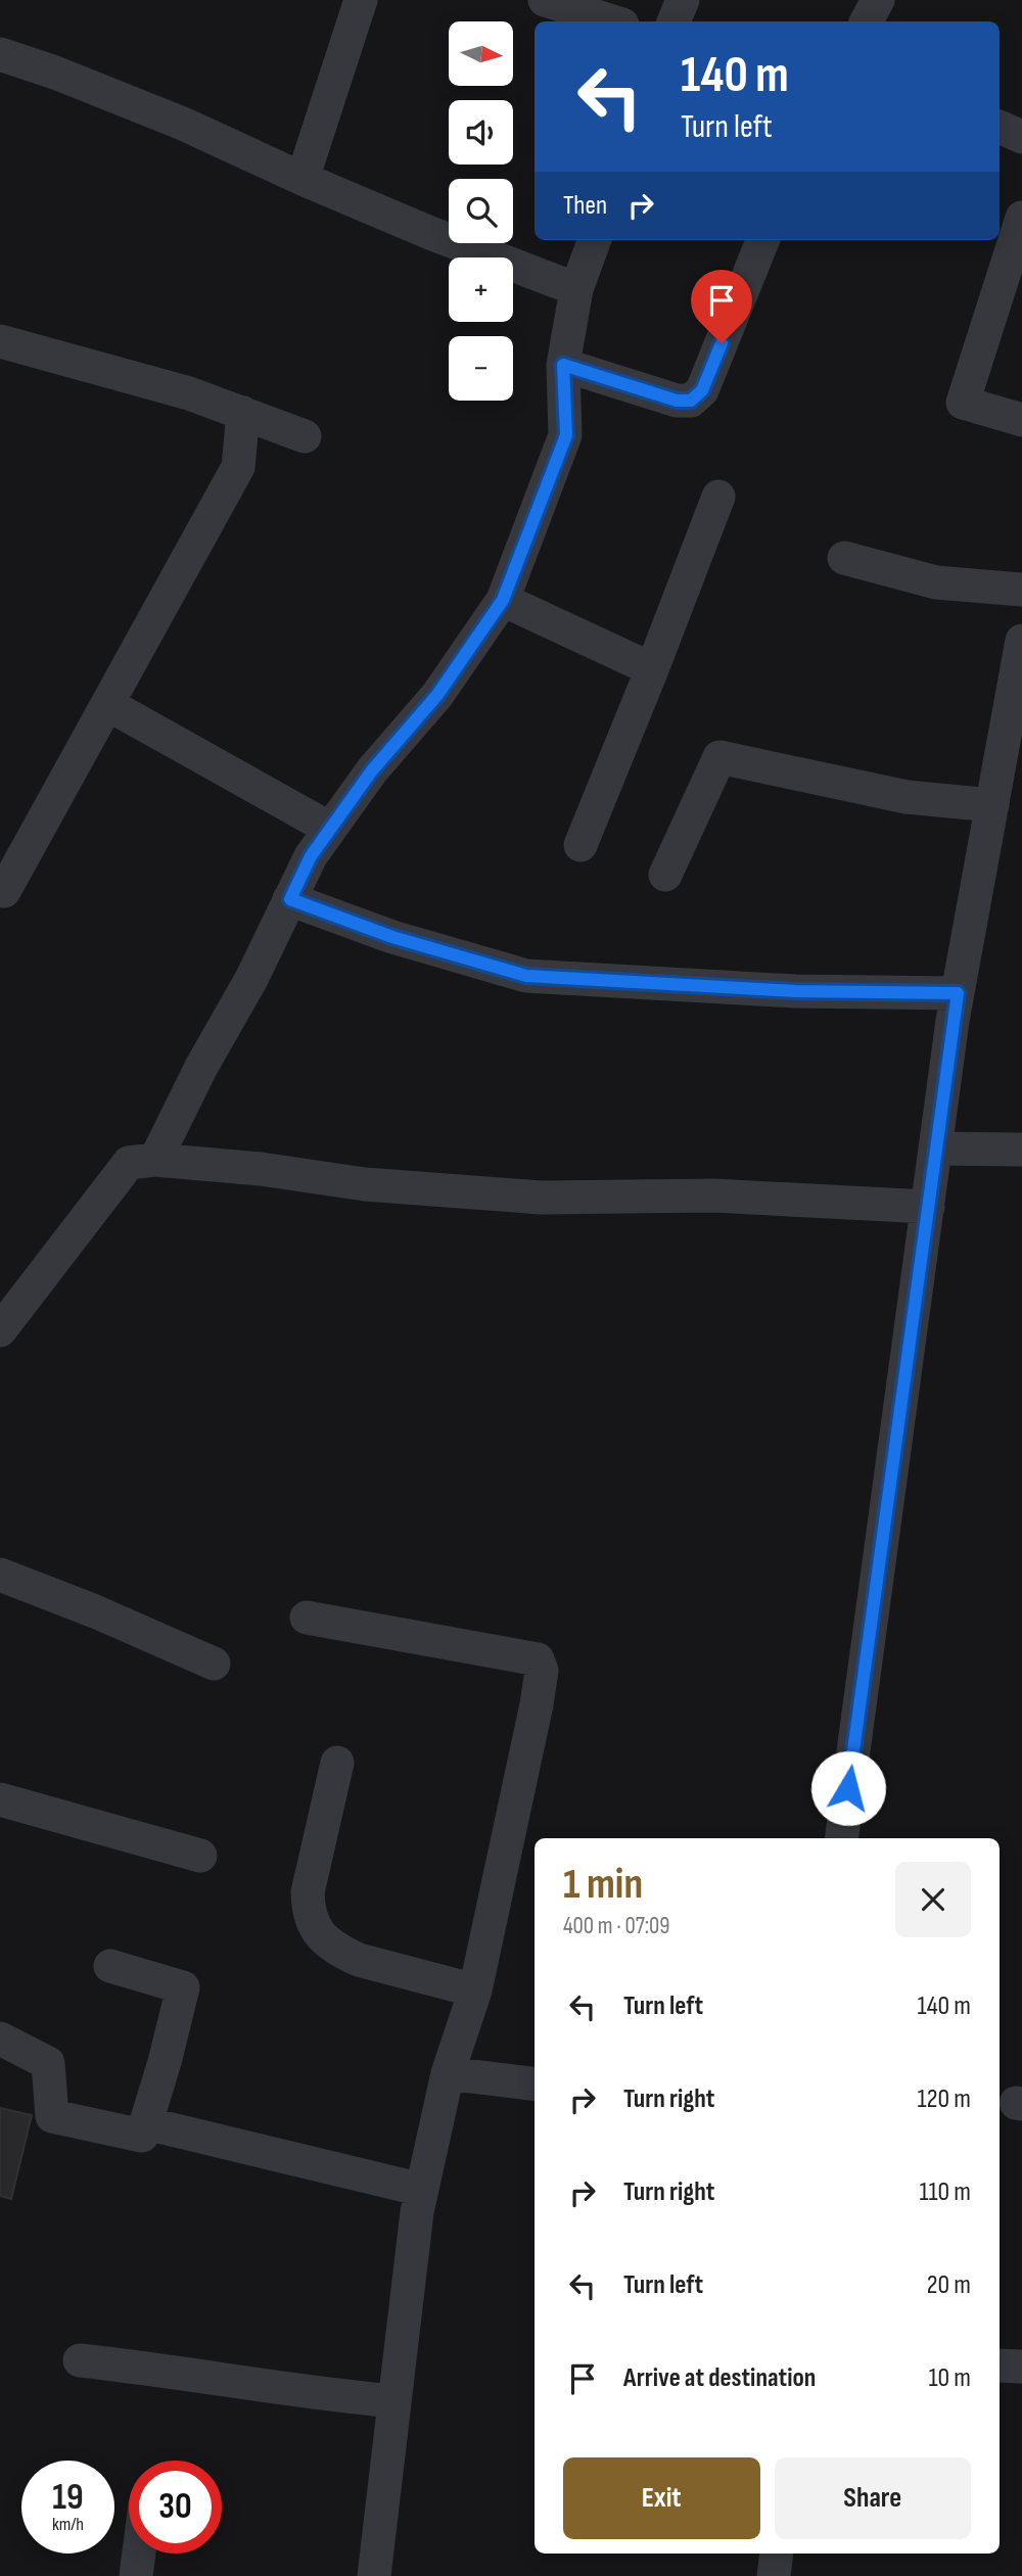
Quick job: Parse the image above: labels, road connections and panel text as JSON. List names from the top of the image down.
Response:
{
  "north": "right",
  "page": {
    "map_buttons": ["+", "−"],
    "turn": ["140 m", "Turn left"],
    "then": "Then",
    "heading": ["1 min", "400 m · 07:09"],
    "list": [
      {
        "name": "Turn left",
        "value": "140 m"
      },
      {
        "name": "Turn right",
        "value": "120 m"
      },
      {
        "name": "Turn right",
        "value": "110 m"
      },
      {
        "name": "Turn left",
        "value": "20 m"
      },
      {
        "name": "Arrive at destination",
        "value": "10 m"
      }
    ],
    "buttons": ["Exit", "Share"],
    "speed": "19 km/h",
    "limit": "30"
  }
}
